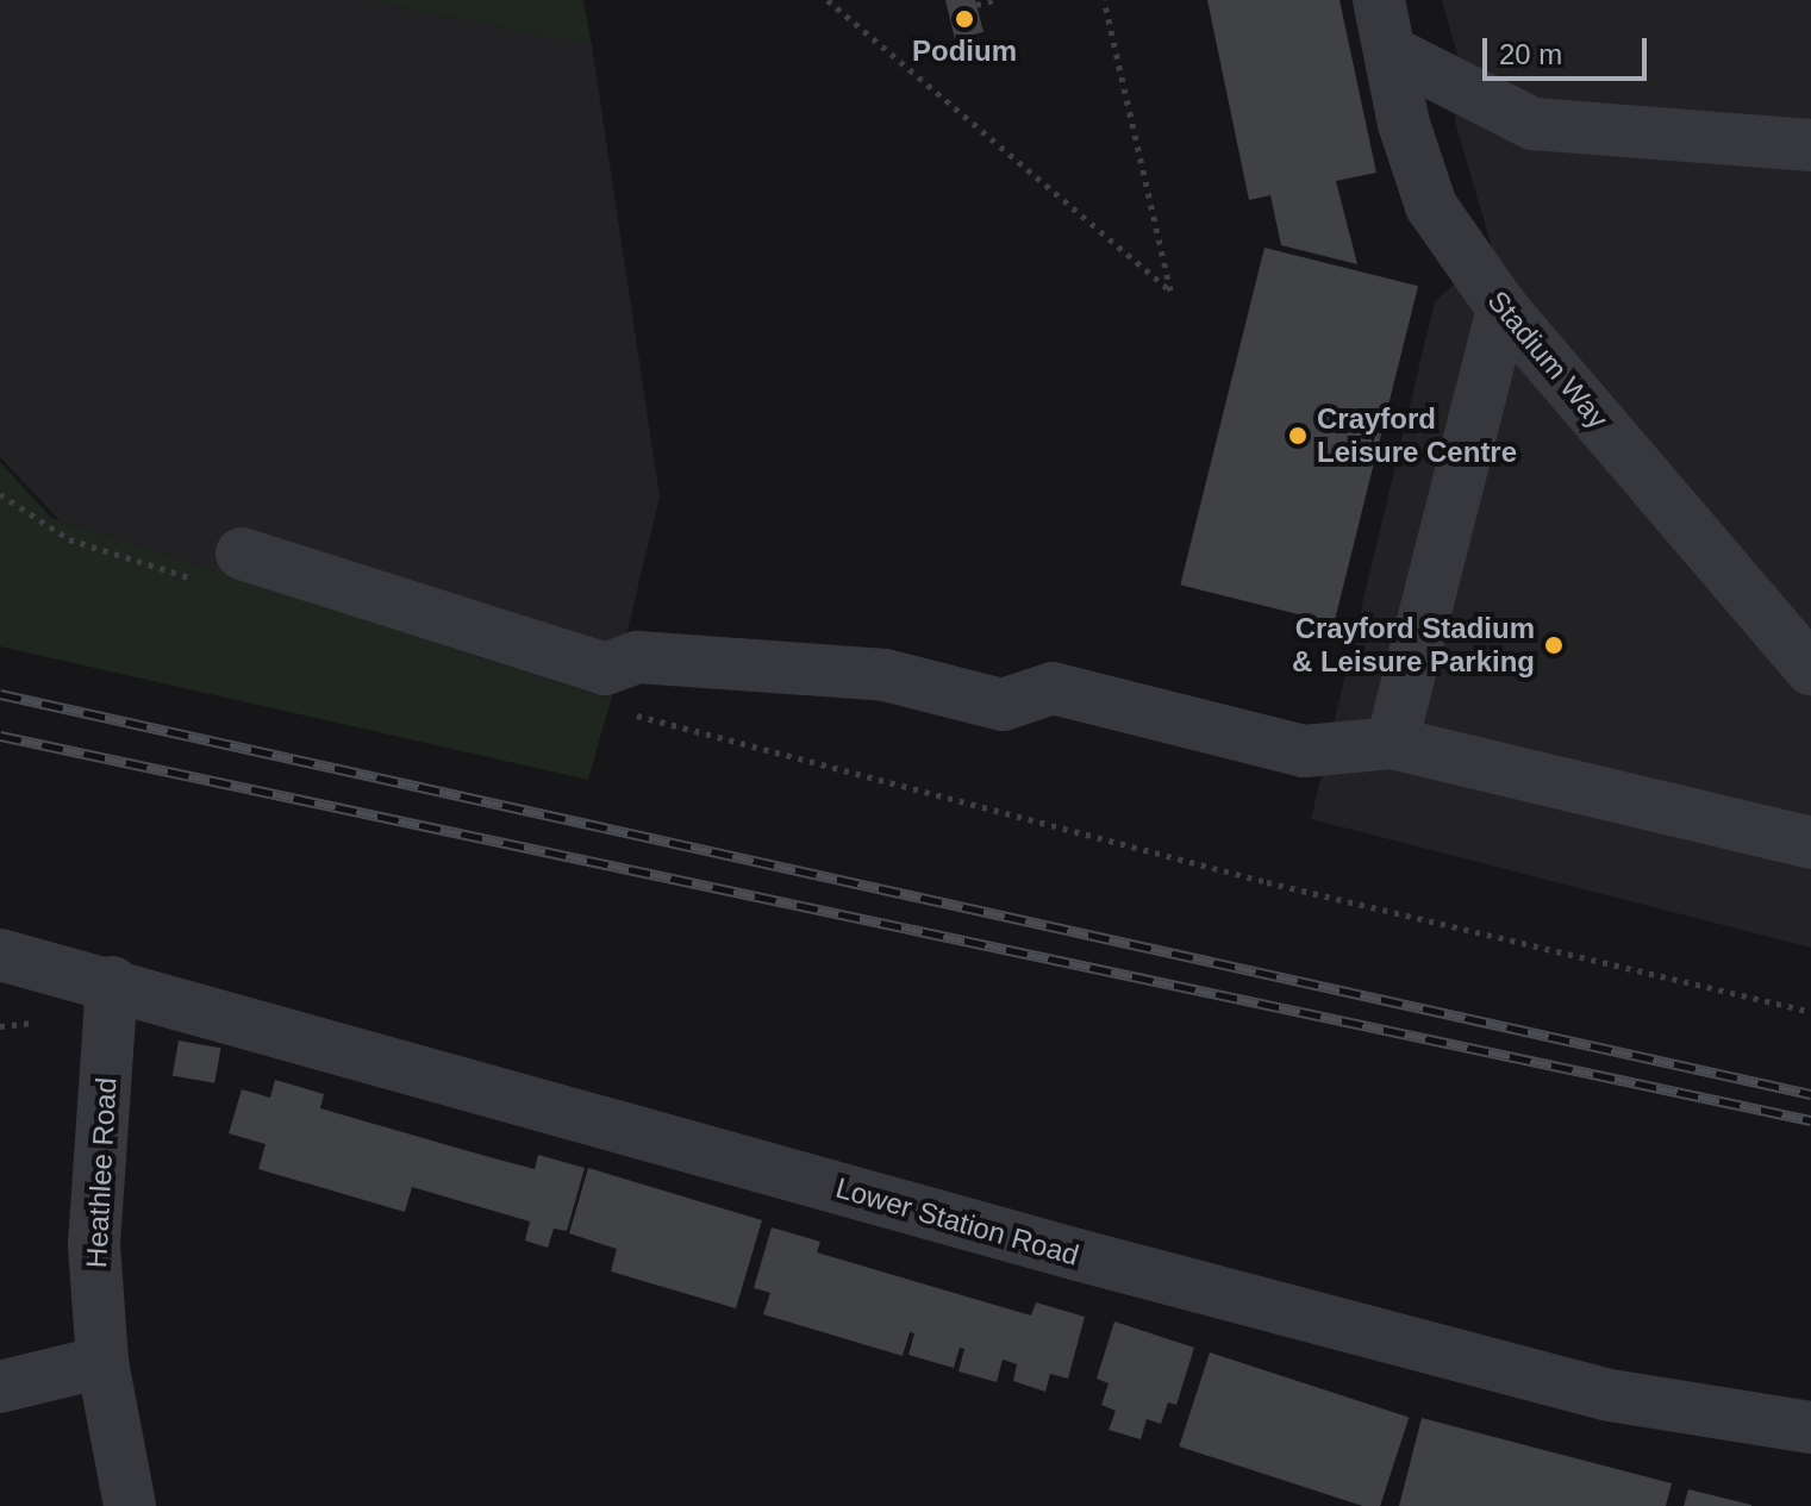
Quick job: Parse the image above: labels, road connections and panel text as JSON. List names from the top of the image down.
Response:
{
  "streets": {
    "street": ["Stadium Way", "Heathlee Road", "Lower Station Road"]
  },
  "crossings": [
    ["Heathlee Road", "Lower Station Road"]
  ],
  "places": ["Podium", "Crayford Leisure Centre", "Crayford Stadium & Leisure Parking"],
  "scale_bar": "20 m"
}
